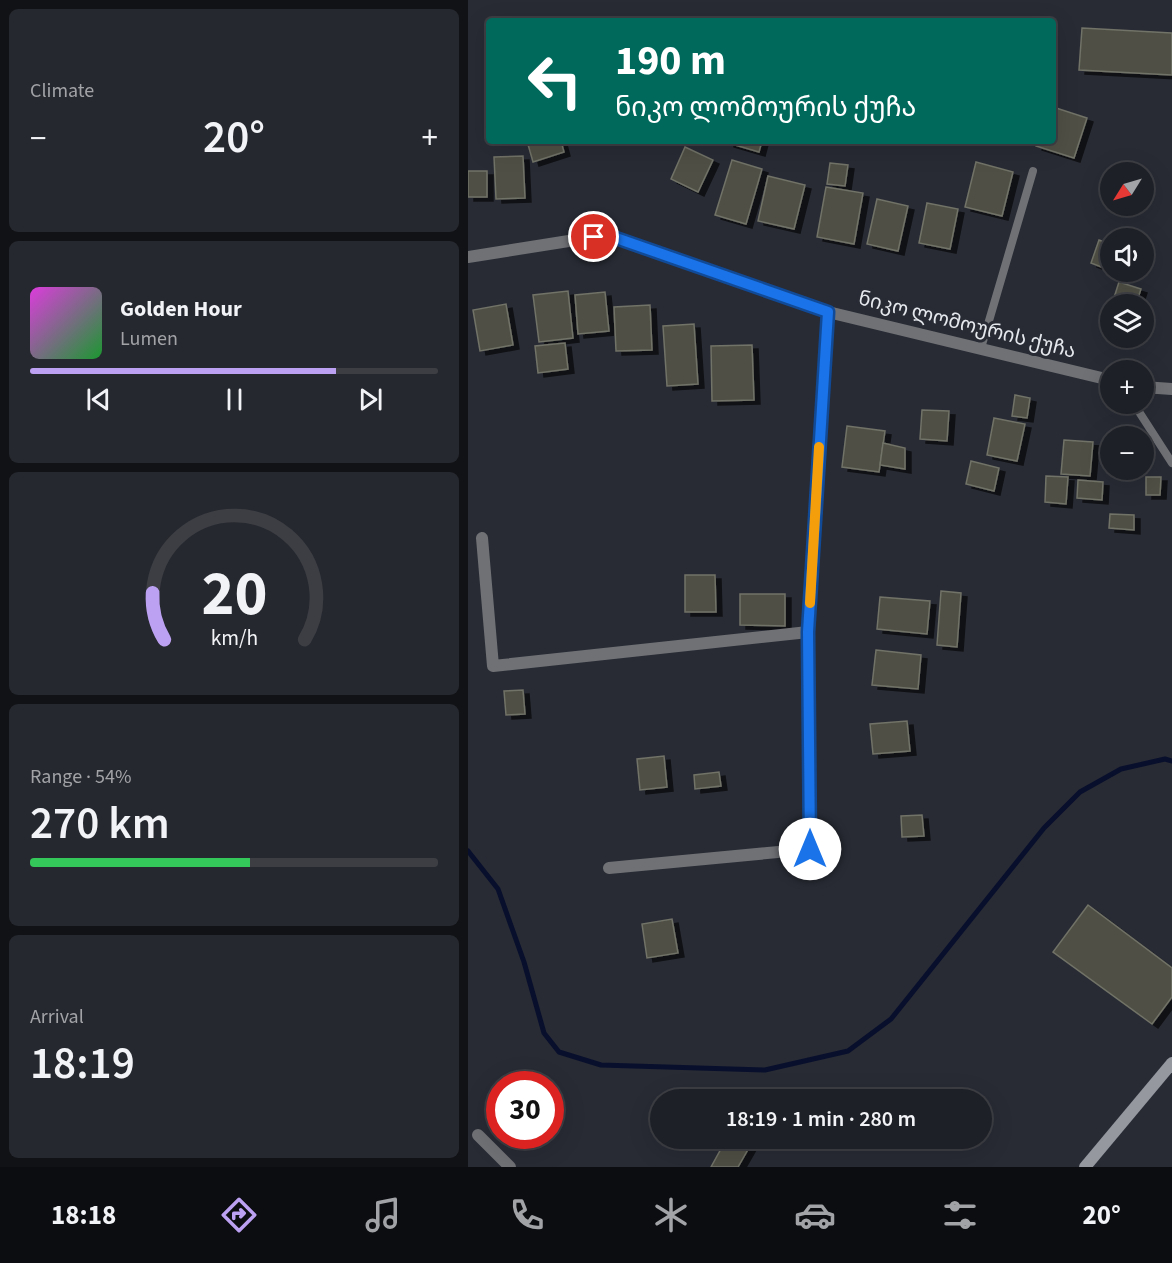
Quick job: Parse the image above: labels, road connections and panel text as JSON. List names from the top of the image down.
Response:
{
  "streets": {
    "street": ["ნიკო ლომოურის ქუჩა"]
  },
  "north": "bottom left",
  "page": {
    "tile": [
      "Climate",
      ["Range · 54%", "270 km"],
      ["Arrival", "18:19"]
    ],
    "turn": ["190 m", "ნიკო ლომოურის ქუჩა"],
    "heat": ["−", "20°", "+"],
    "map_buttons": ["+", "−"],
    "song": ["Golden Hour", "Lumen"],
    "limit": "30",
    "trip": "18:19 · 1 min · 280 m",
    "tabs": ["18:18", "20°"],
    "gauge": ["20", "km/h"]
  }
}
